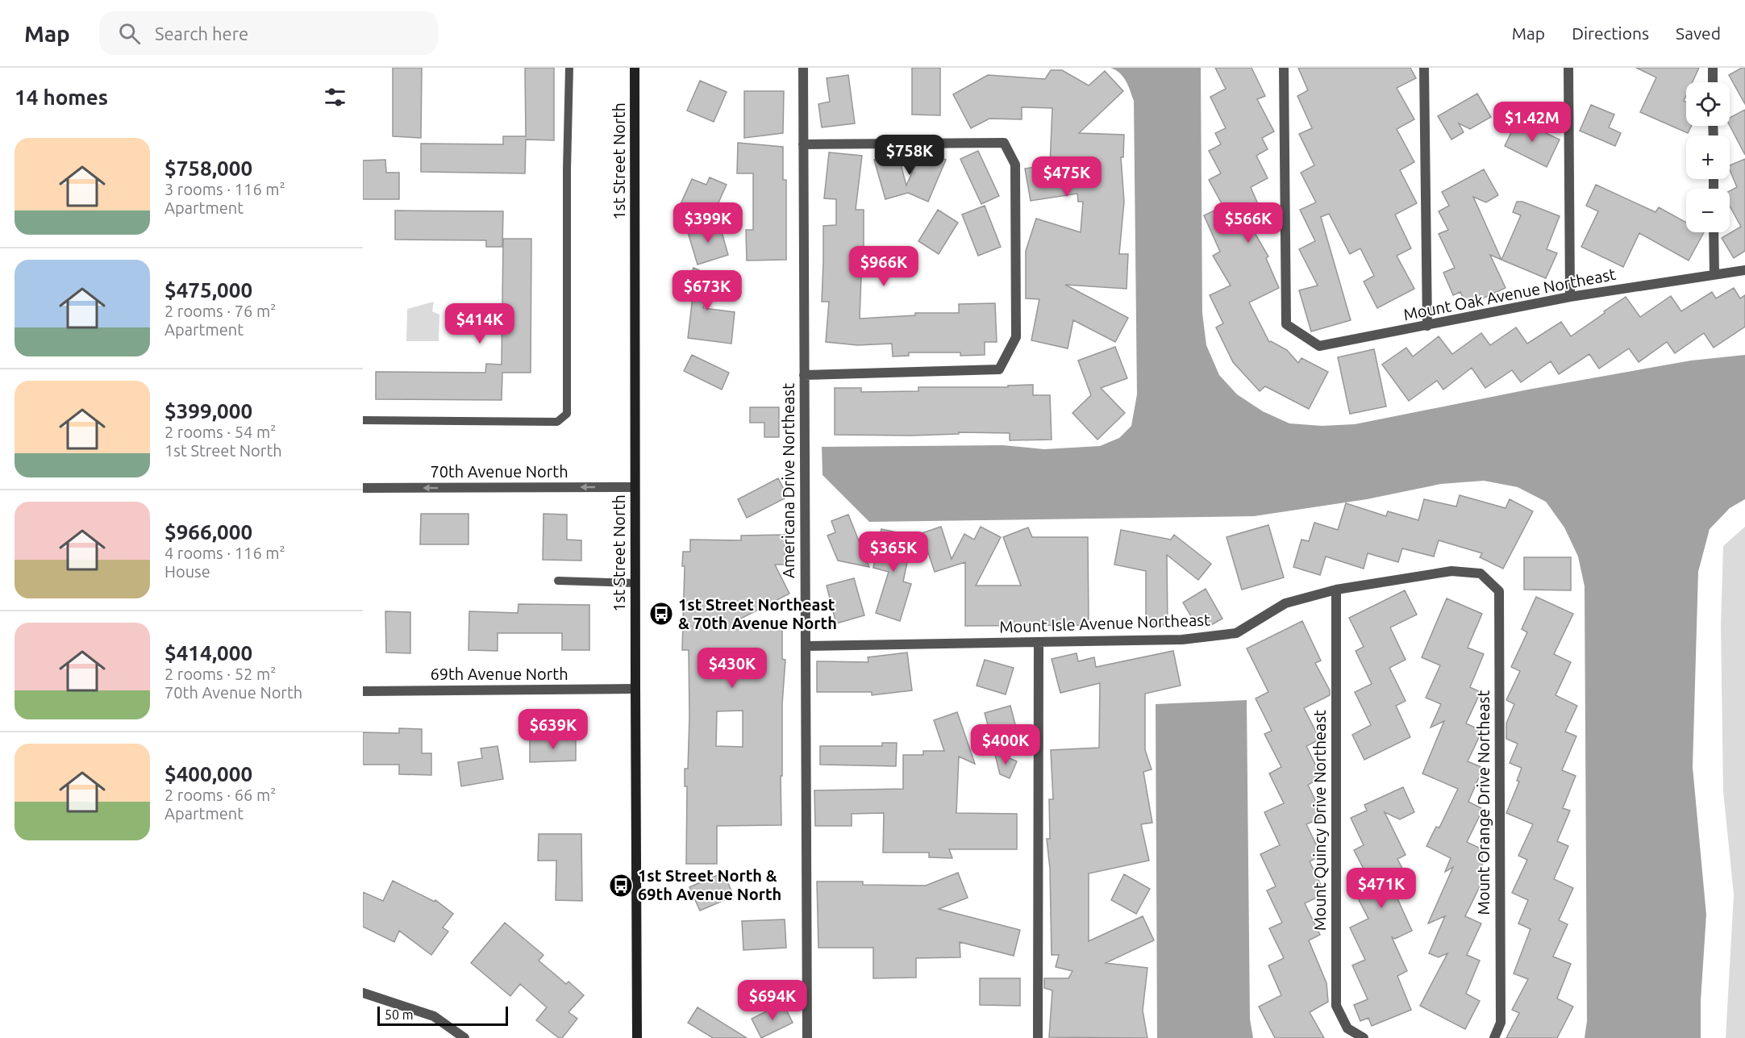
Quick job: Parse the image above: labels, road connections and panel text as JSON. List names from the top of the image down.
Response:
{
  "streets": {
    "street": [
      "1st Street North",
      "Mount Oak Avenue Northeast",
      "70th Avenue North",
      "Americana Drive Northeast",
      "Mount Isle Avenue Northeast",
      "69th Avenue North",
      "Mount Orange Drive Northeast",
      "Mount Quincy Drive Northeast"
    ]
  },
  "crossings": [
    ["1st Street North", "70th Avenue North"],
    ["1st Street North", "69th Avenue North"],
    ["Americana Drive Northeast", "Mount Isle Avenue Northeast"],
    ["Mount Isle Avenue Northeast", "Mount Orange Drive Northeast"],
    ["Mount Isle Avenue Northeast", "Mount Quincy Drive Northeast"]
  ],
  "one_way": ["70th Avenue North"],
  "places": {
    "bus stop": ["1st Street Northeast & 70th Avenue North", "1st Street North & 69th Avenue North"]
  },
  "scale_bar": "50 m",
  "page": {
    "header": "Map",
    "search": "Search here",
    "nav": ["Map", "Directions", "Saved"],
    "heading": "14 homes",
    "map_buttons": ["+", "−"],
    "price": [
      "$1.42M",
      "$758K",
      "$475K",
      "$399K",
      "$566K",
      "$966K",
      "$673K",
      "$414K",
      "$365K",
      "$430K",
      "$639K",
      "$400K",
      "$471K",
      "$694K"
    ],
    "list": [
      {
        "name": "$758,000",
        "note": "3 rooms · 116 m² · Apartment"
      },
      {
        "name": "$475,000",
        "note": "2 rooms · 76 m² · Apartment"
      },
      {
        "name": "$399,000",
        "note": "2 rooms · 54 m² · 1st Street North"
      },
      {
        "name": "$966,000",
        "note": "4 rooms · 116 m² · House"
      },
      {
        "name": "$414,000",
        "note": "2 rooms · 52 m² · 70th Avenue North"
      },
      {
        "name": "$400,000",
        "note": "2 rooms · 66 m² · Apartment"
      }
    ],
    "scale": "50 m"
  }
}
